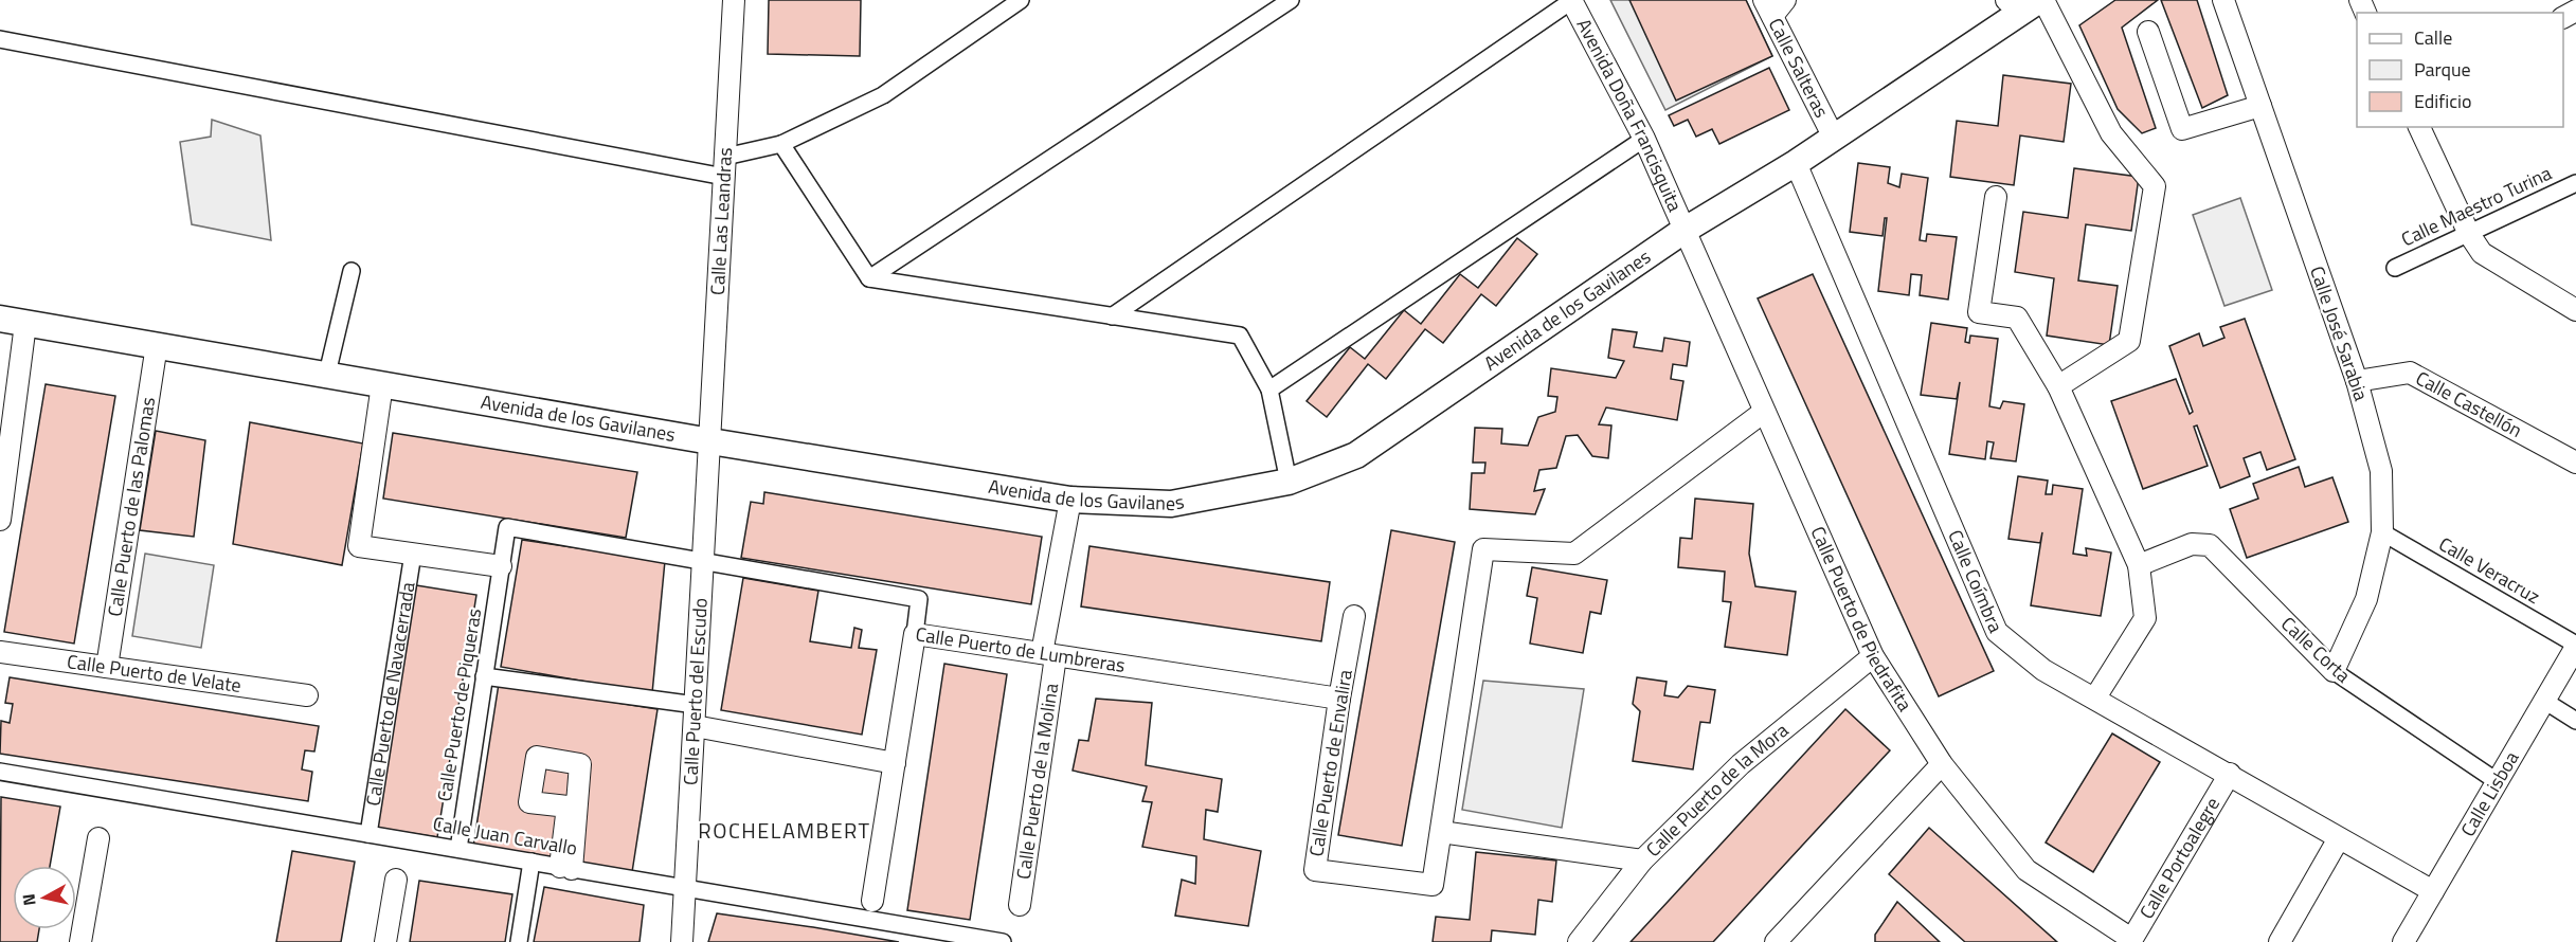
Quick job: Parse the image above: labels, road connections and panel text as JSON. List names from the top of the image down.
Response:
{
  "streets": {
    "street": [
      "Calle Salteras",
      "Avenida Doña Francisquita",
      "Calle Maestro Turina",
      "Calle Las Leandras",
      "Avenida de los Gavilanes",
      "Calle José Sarabia",
      "Calle Castellón",
      "Calle Puerto de las Palomas",
      "Calle Veracruz",
      "Calle Coímbra",
      "Calle Puerto de Piedrafita",
      "Calle Puerto de Lumbreras",
      "Calle Corta",
      "Calle Puerto de Velate",
      "Calle Puerto del Escudo",
      "Calle Puerto de Navacerrada",
      "Calle Puerto de Piqueras",
      "Calle Puerto de Envalira",
      "Calle Puerto de la Molina",
      "Calle Puerto de la Mora",
      "Calle Lisboa",
      "Calle Juan Carvallo",
      "Calle Portoalegre"
    ]
  },
  "crossings": [
    ["Calle Salteras", "Avenida de los Gavilanes"],
    ["Avenida Doña Francisquita", "Avenida de los Gavilanes"],
    ["Avenida Doña Francisquita", "Calle Puerto de Piedrafita"],
    ["Calle Las Leandras", "Avenida de los Gavilanes"],
    ["Calle Las Leandras", "Calle Puerto del Escudo"],
    ["Avenida de los Gavilanes", "Calle Puerto de las Palomas"],
    ["Avenida de los Gavilanes", "Calle Coímbra"],
    ["Avenida de los Gavilanes", "Calle Puerto de Piedrafita"],
    ["Avenida de los Gavilanes", "Calle Puerto del Escudo"],
    ["Avenida de los Gavilanes", "Calle Puerto de la Molina"],
    ["Calle José Sarabia", "Calle Castellón"],
    ["Calle José Sarabia", "Calle Veracruz"],
    ["Calle José Sarabia", "Calle Corta"],
    ["Calle Puerto de las Palomas", "Calle Puerto de Velate"],
    ["Calle Veracruz", "Calle Lisboa"],
    ["Calle Coímbra", "Calle Lisboa"],
    ["Calle Coímbra", "Calle Portoalegre"],
    ["Calle Puerto de Piedrafita", "Calle Puerto de la Mora"],
    ["Calle Puerto de Piedrafita", "Calle Portoalegre"],
    ["Calle Puerto de Lumbreras", "Calle Puerto del Escudo"],
    ["Calle Puerto de Lumbreras", "Calle Puerto de Piqueras"],
    ["Calle Puerto de Lumbreras", "Calle Puerto de Envalira"],
    ["Calle Puerto de Lumbreras", "Calle Puerto de la Molina"],
    ["Calle Corta", "Calle Lisboa"],
    ["Calle Puerto del Escudo", "Calle Puerto de Piqueras"],
    ["Calle Puerto del Escudo", "Calle Juan Carvallo"],
    ["Calle Puerto de Navacerrada", "Calle Juan Carvallo"],
    ["Calle Puerto de Piqueras", "Calle Juan Carvallo"]
  ],
  "districts": ["ROCHELAMBERT"],
  "legend": ["Calle", "Parque", "Edificio"],
  "north": "left"
}
